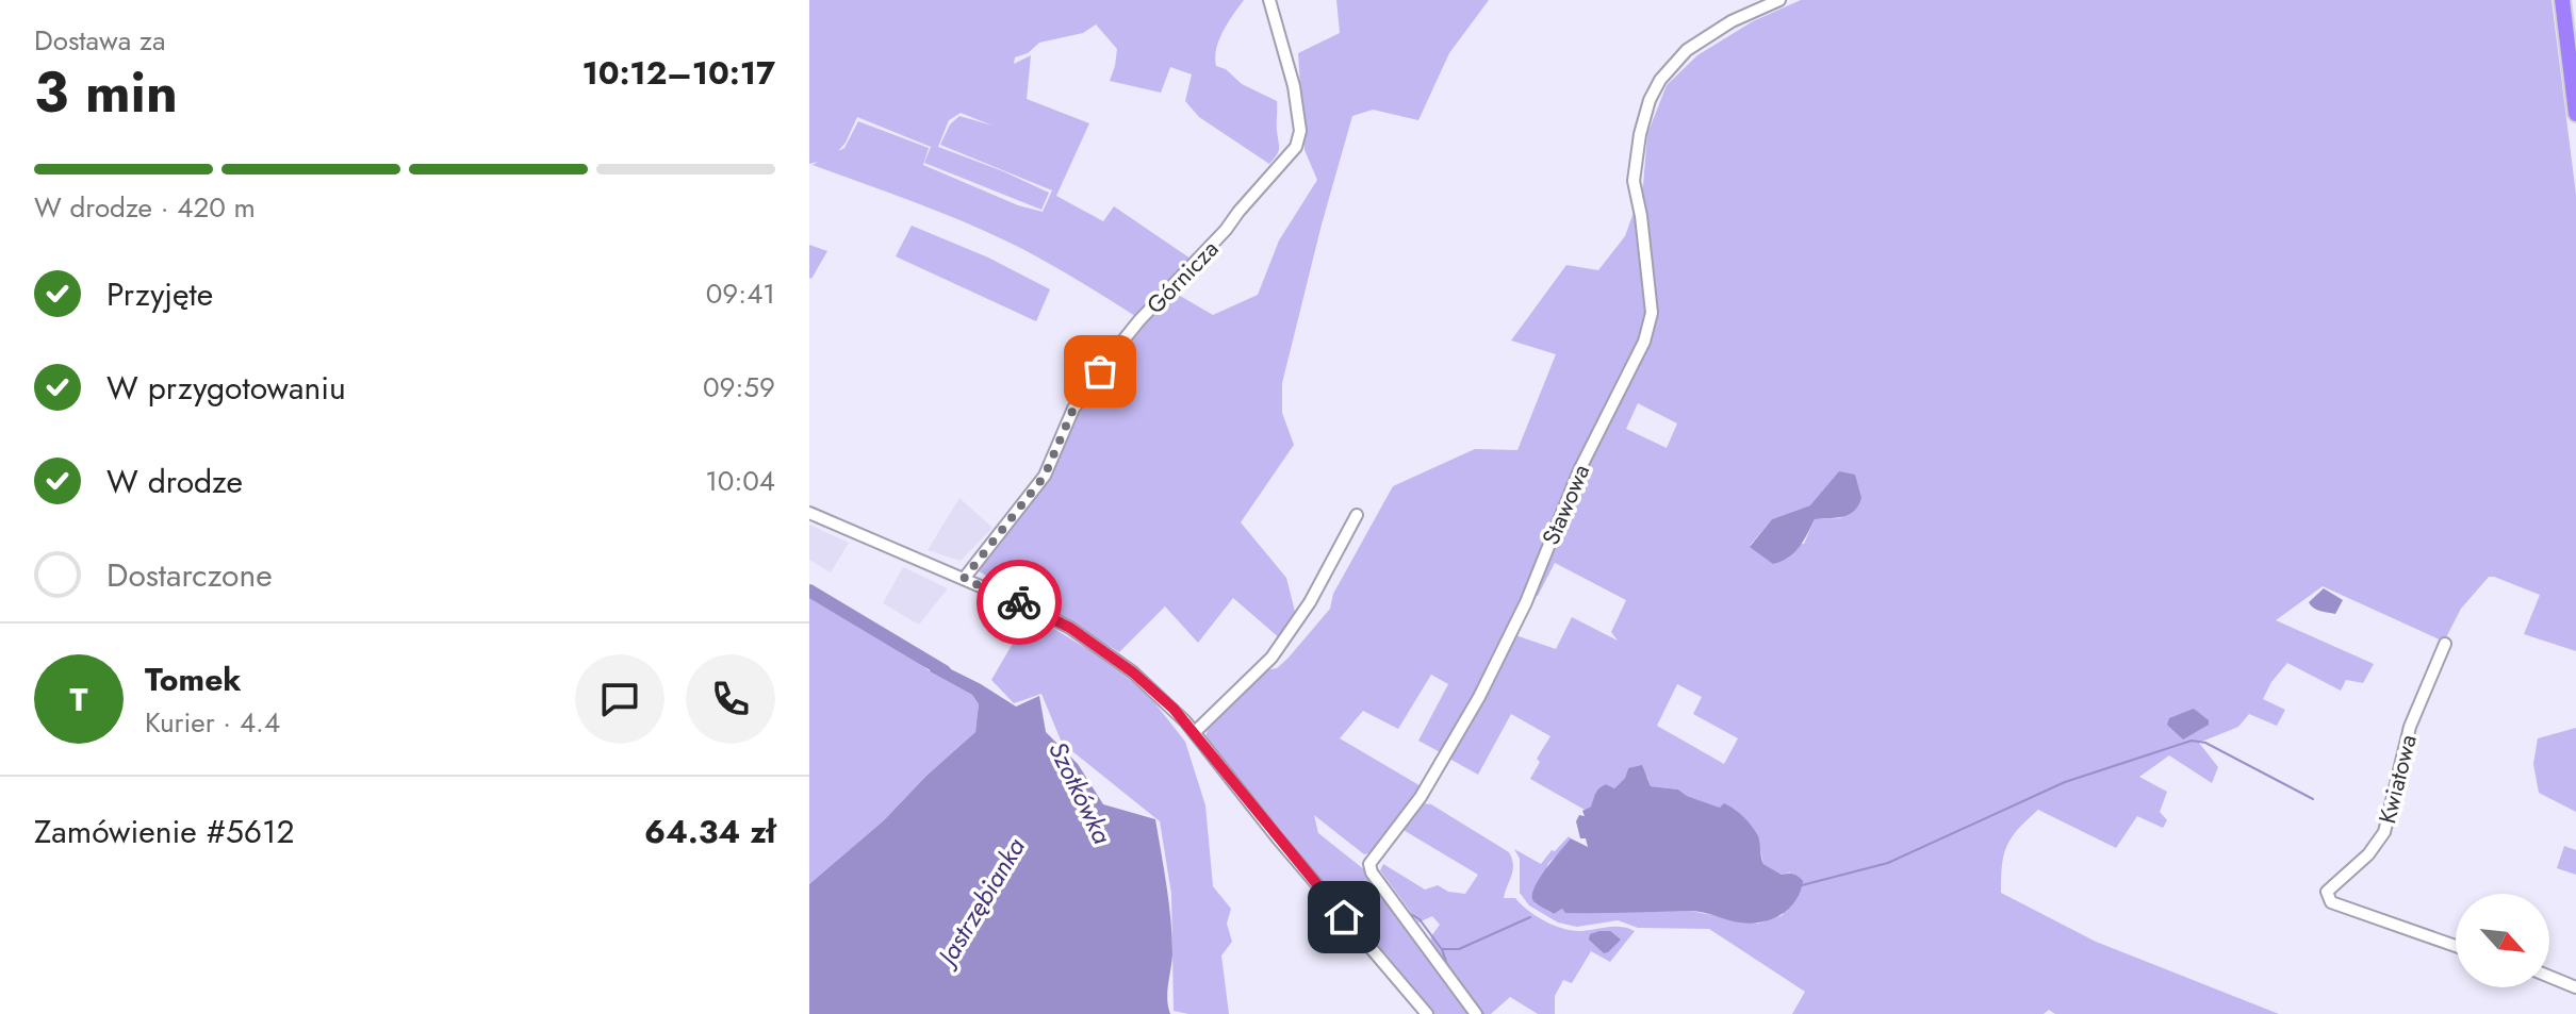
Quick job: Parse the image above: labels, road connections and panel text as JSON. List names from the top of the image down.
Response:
{
  "streets": {
    "street": ["Górnicza", "Stawowa", "Kwiatowa"]
  },
  "water": ["Szotkówka", "Jastrzębianka"],
  "north": "bottom right",
  "page": {
    "heading": ["3 min", "Dostawa za", "10:12–10:17"],
    "panel": [
      "Tomek",
      "Kurier · 4.4",
      "Zamówienie #5612",
      "64.34 zł"
    ],
    "bar": "W drodze · 420 m",
    "list": [
      ["Przyjęte", "09:41"],
      ["W przygotowaniu", "09:59"],
      ["W drodze", "10:04"],
      "Dostarczone"
    ],
    "round": "T"
  }
}
